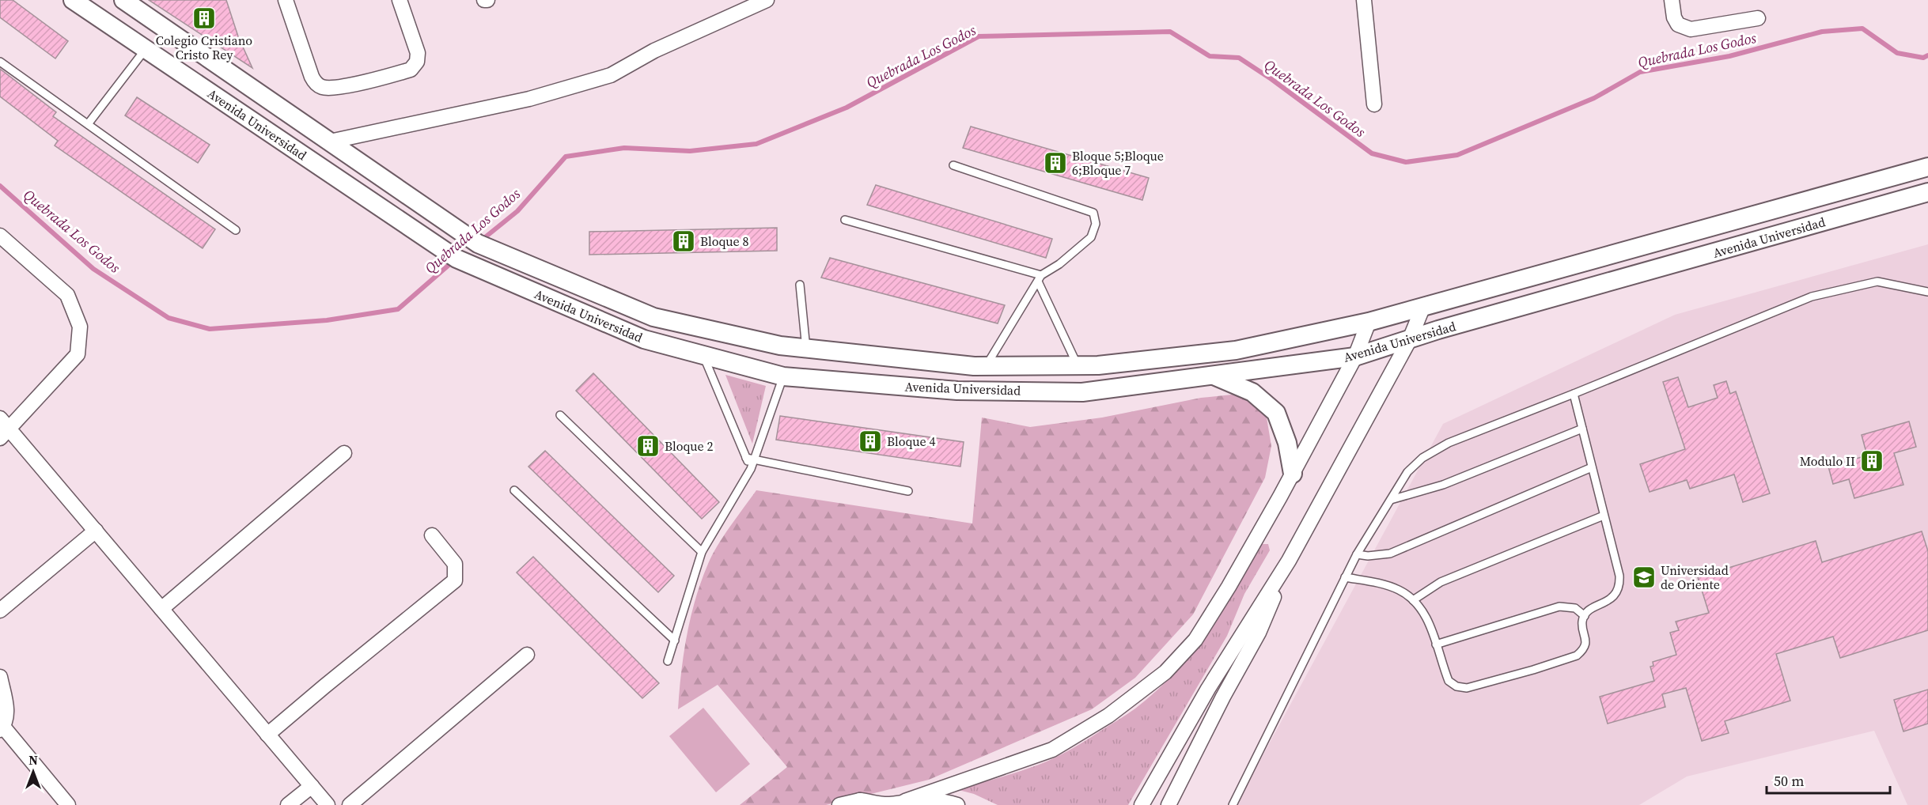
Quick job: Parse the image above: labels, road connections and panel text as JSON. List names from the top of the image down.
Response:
{
  "streets": {
    "street": ["Avenida Universidad"]
  },
  "water": ["Quebrada Los Godos"],
  "places": {
    "building": [
      "Colegio Cristiano Cristo Rey",
      "Bloque 5;Bloque 6;Bloque 7",
      "Bloque 8",
      "Bloque 4",
      "Bloque 2",
      "Modulo II"
    ],
    "school or university": ["Universidad de Oriente"]
  },
  "scale_bar": "50 m",
  "north": "top"
}
